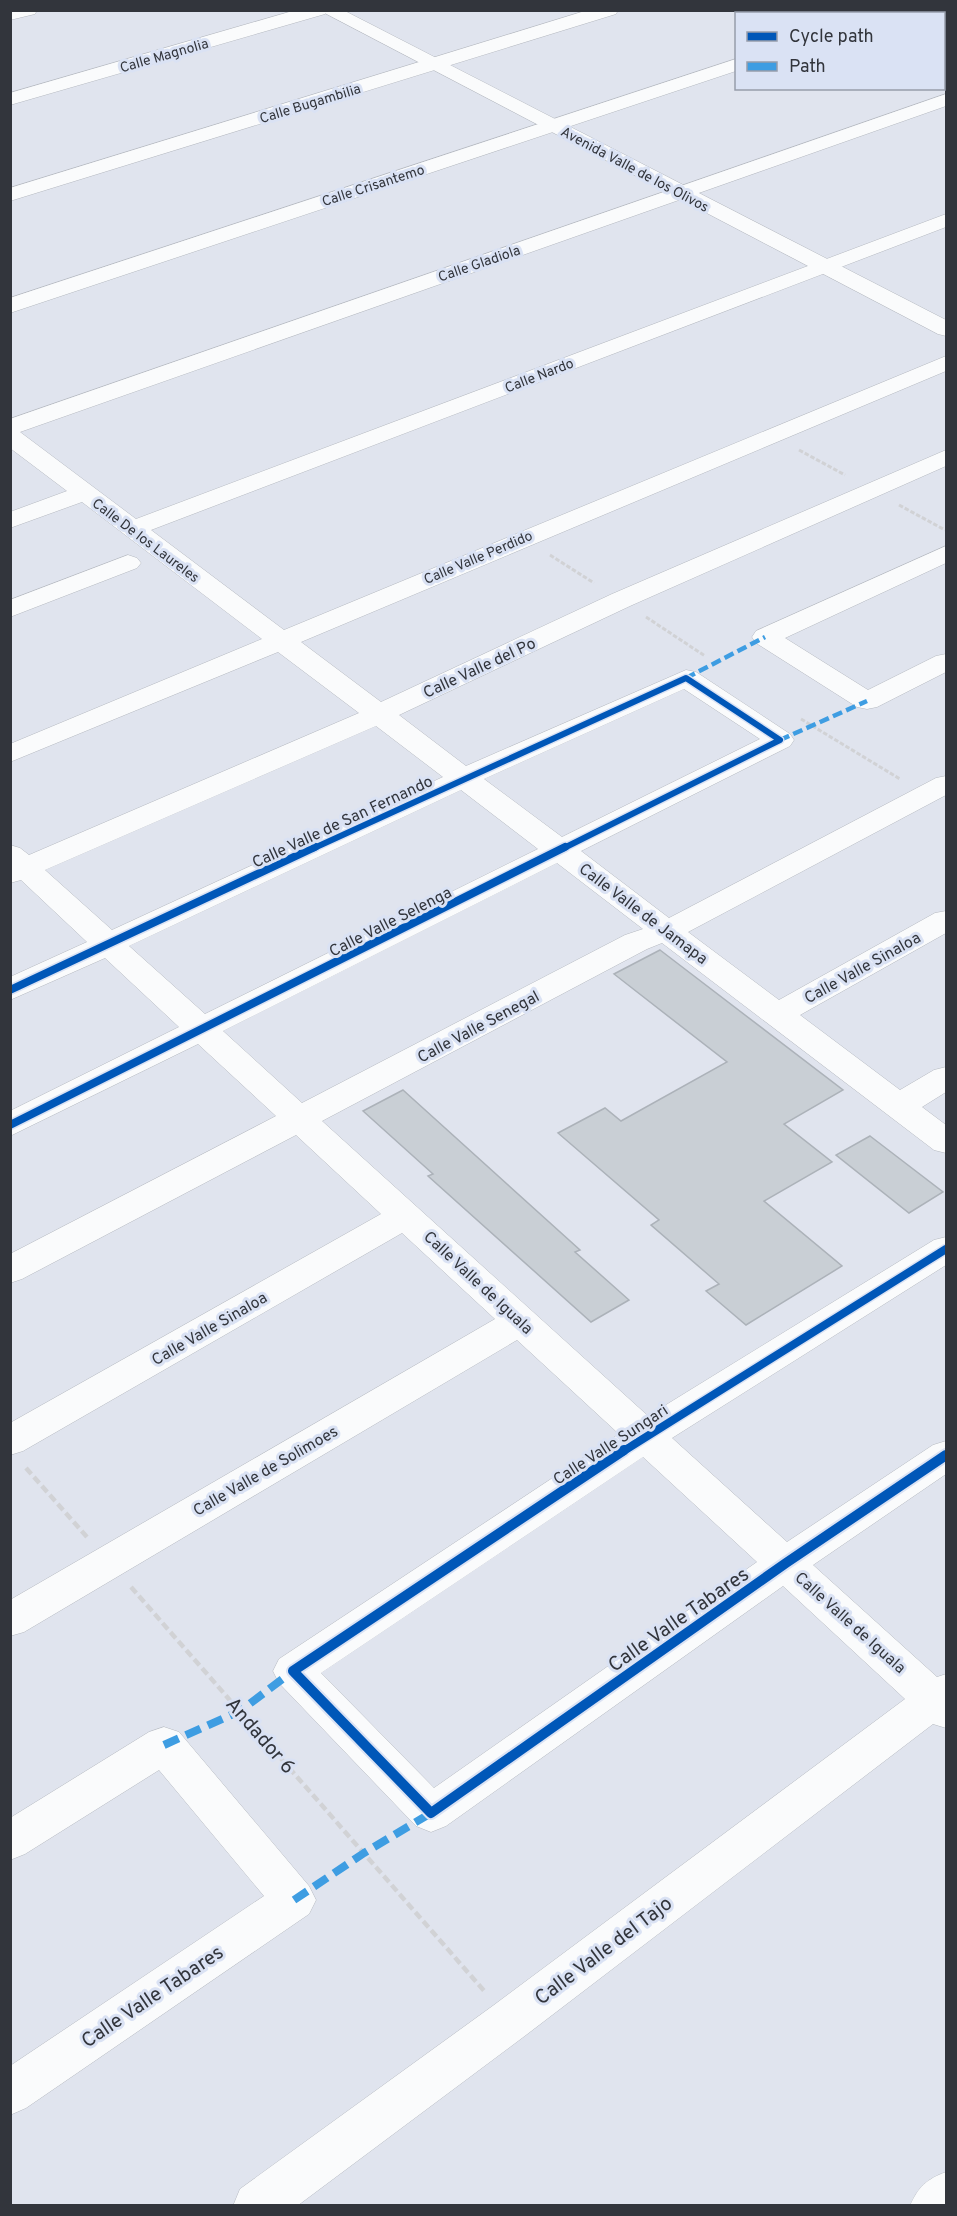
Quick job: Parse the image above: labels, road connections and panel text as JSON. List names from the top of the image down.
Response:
{
  "streets": {
    "street": [
      "Calle Magnolia",
      "Calle Bugambilia",
      "Avenida Valle de los Olivos",
      "Calle Crisantemo",
      "Calle Gladiola",
      "Calle Nardo",
      "Calle De los Laureles",
      "Calle Valle Perdido",
      "Calle Valle del Po",
      "Calle Valle de San Fernando",
      "Calle Valle de Jamapa",
      "Calle Valle Selenga",
      "Calle Valle Sinaloa",
      "Calle Valle Senegal",
      "Calle Valle de Iguala",
      "Calle Valle Sungari",
      "Calle Valle de Solimoes",
      "Calle Valle Tabares",
      "Calle Valle del Tajo"
    ],
    "path": ["Andador 6"]
  },
  "crossings": [
    ["Calle Bugambilia", "Avenida Valle de los Olivos"],
    ["Avenida Valle de los Olivos", "Calle Crisantemo"],
    ["Avenida Valle de los Olivos", "Calle Gladiola"],
    ["Avenida Valle de los Olivos", "Calle Nardo"],
    ["Calle Gladiola", "Calle De los Laureles"],
    ["Calle Nardo", "Calle De los Laureles"],
    ["Calle De los Laureles", "Calle Valle Perdido"],
    ["Calle De los Laureles", "Calle Valle de Jamapa"],
    ["Calle Valle Perdido", "Calle Valle de Jamapa"],
    ["Calle Valle del Po", "Calle Valle de Jamapa"],
    ["Calle Valle del Po", "Calle Valle de Iguala"],
    ["Calle Valle de San Fernando", "Calle Valle de Jamapa"],
    ["Calle Valle de San Fernando", "Calle Valle Selenga"],
    ["Calle Valle de San Fernando", "Calle Valle de Iguala"],
    ["Calle Valle de Jamapa", "Calle Valle Selenga"],
    ["Calle Valle de Jamapa", "Calle Valle Sinaloa"],
    ["Calle Valle de Jamapa", "Calle Valle Senegal"],
    ["Calle Valle Selenga", "Calle Valle de Iguala"],
    ["Calle Valle Sinaloa", "Calle Valle de Iguala"],
    ["Calle Valle Sinaloa", "Andador 6"],
    ["Calle Valle Senegal", "Calle Valle de Iguala"],
    ["Calle Valle de Iguala", "Calle Valle Sungari"],
    ["Calle Valle de Iguala", "Calle Valle de Solimoes"],
    ["Calle Valle de Iguala", "Calle Valle Tabares"],
    ["Calle Valle de Iguala", "Calle Valle del Tajo"],
    ["Calle Valle Sungari", "Calle Valle Tabares"],
    ["Calle Valle de Solimoes", "Andador 6"],
    ["Andador 6", "Calle Valle del Tajo"]
  ],
  "legend": ["Cycle path", "Path"]
}
